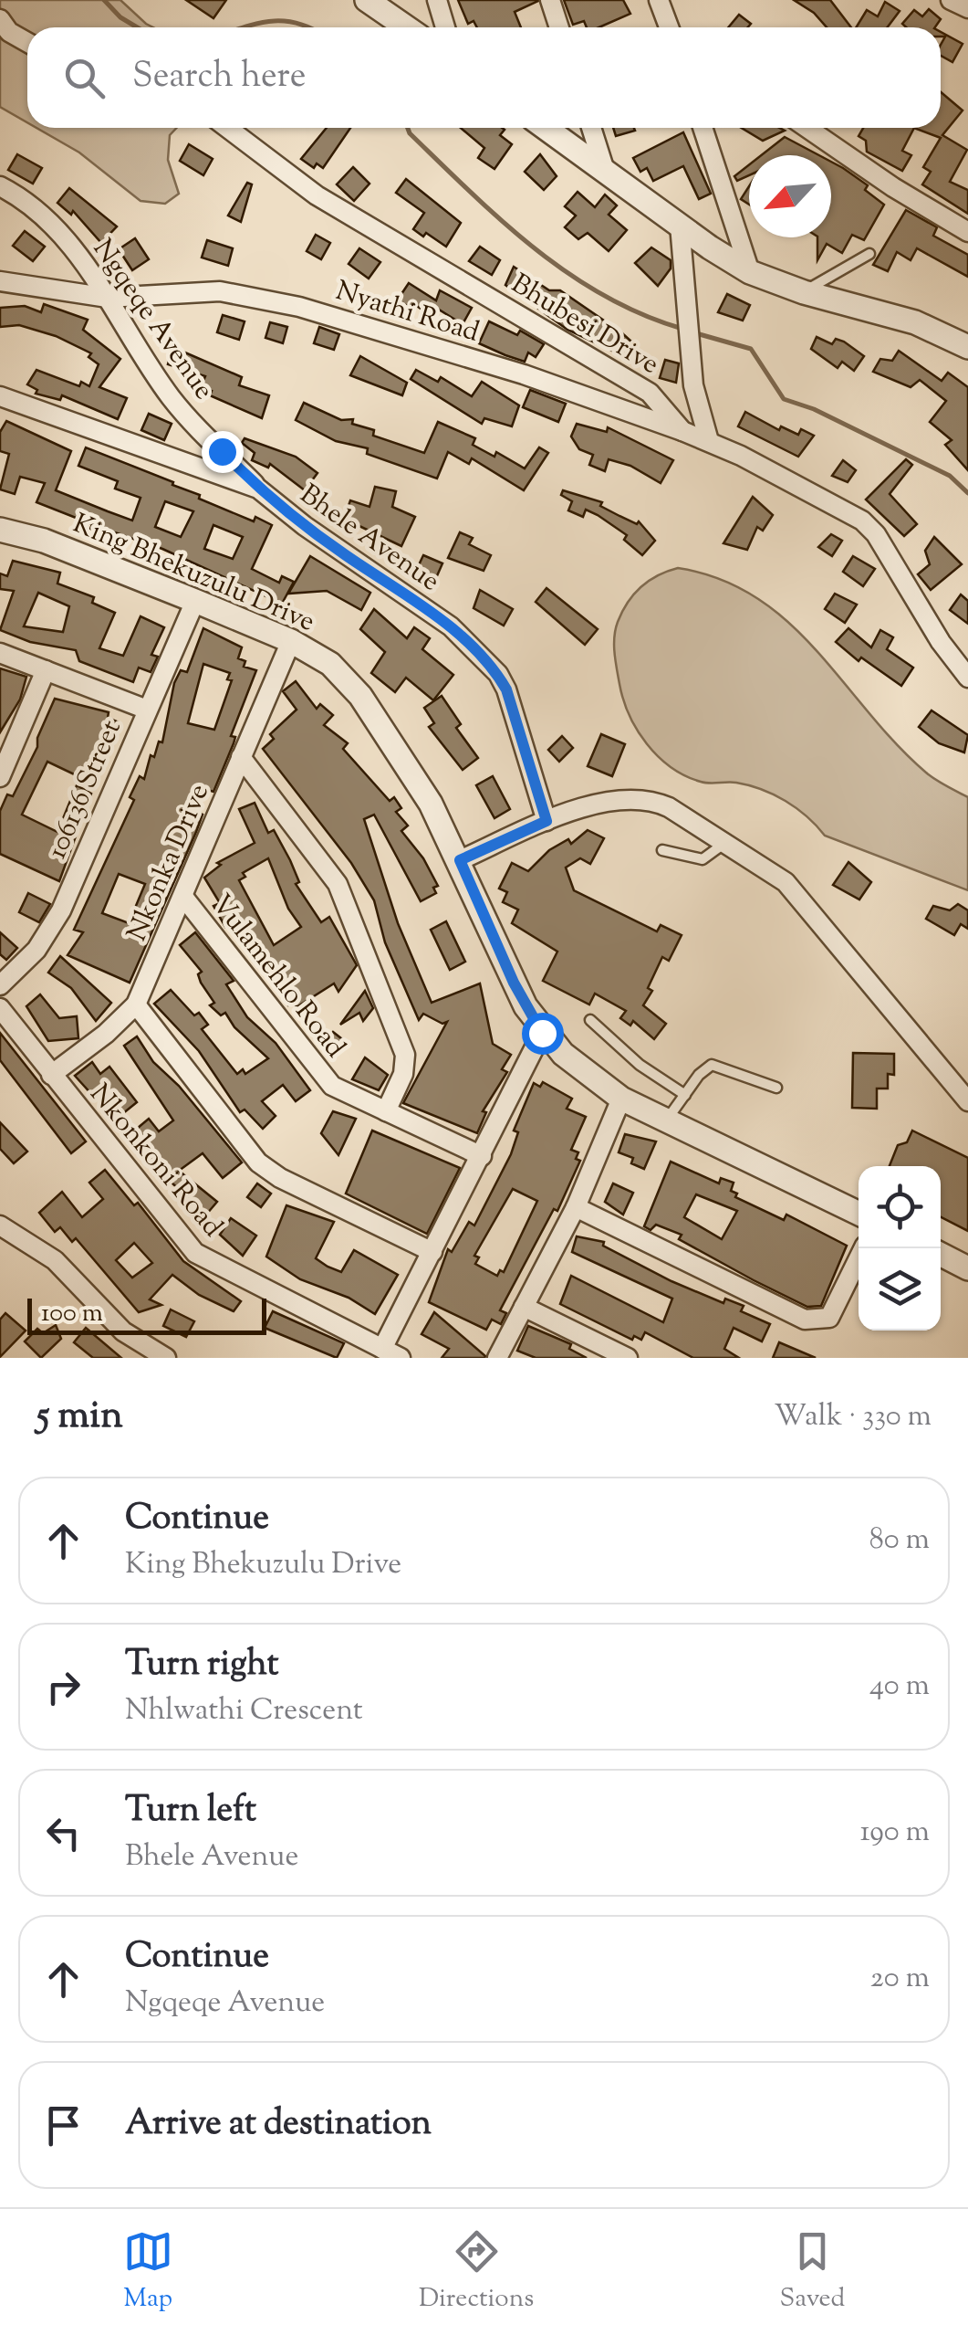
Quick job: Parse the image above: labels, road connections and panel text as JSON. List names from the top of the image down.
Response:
{
  "streets": {
    "street": [
      "Nyathi Road",
      "Ngqeqe Avenue",
      "Bhubesi Drive",
      "Bhele Avenue",
      "King Bhekuzulu Drive",
      "106136 Street",
      "Nkonka Drive",
      "Vulamehlo Road",
      "Nkonkoni Road"
    ]
  },
  "crossings": [
    ["Nyathi Road", "Ngqeqe Avenue"],
    ["Nyathi Road", "Bhubesi Drive"],
    ["Ngqeqe Avenue", "Bhele Avenue"],
    ["King Bhekuzulu Drive", "106136 Street"],
    ["King Bhekuzulu Drive", "Nkonka Drive"],
    ["Nkonka Drive", "Vulamehlo Road"],
    ["Nkonka Drive", "Nkonkoni Road"]
  ],
  "scale_bar": "100 m",
  "north": "bottom left",
  "page": {
    "search": "Search here",
    "scale": "100 m",
    "heading": ["5 min", "Walk · 330 m"],
    "list": [
      ["Continue", "King Bhekuzulu Drive", "80 m"],
      ["Turn right", "Nhlwathi Crescent", "40 m"],
      ["Turn left", "Bhele Avenue", "190 m"],
      ["Continue", "Ngqeqe Avenue", "20 m"],
      "Arrive at destination"
    ],
    "nav": ["Map", "Directions", "Saved"]
  }
}
